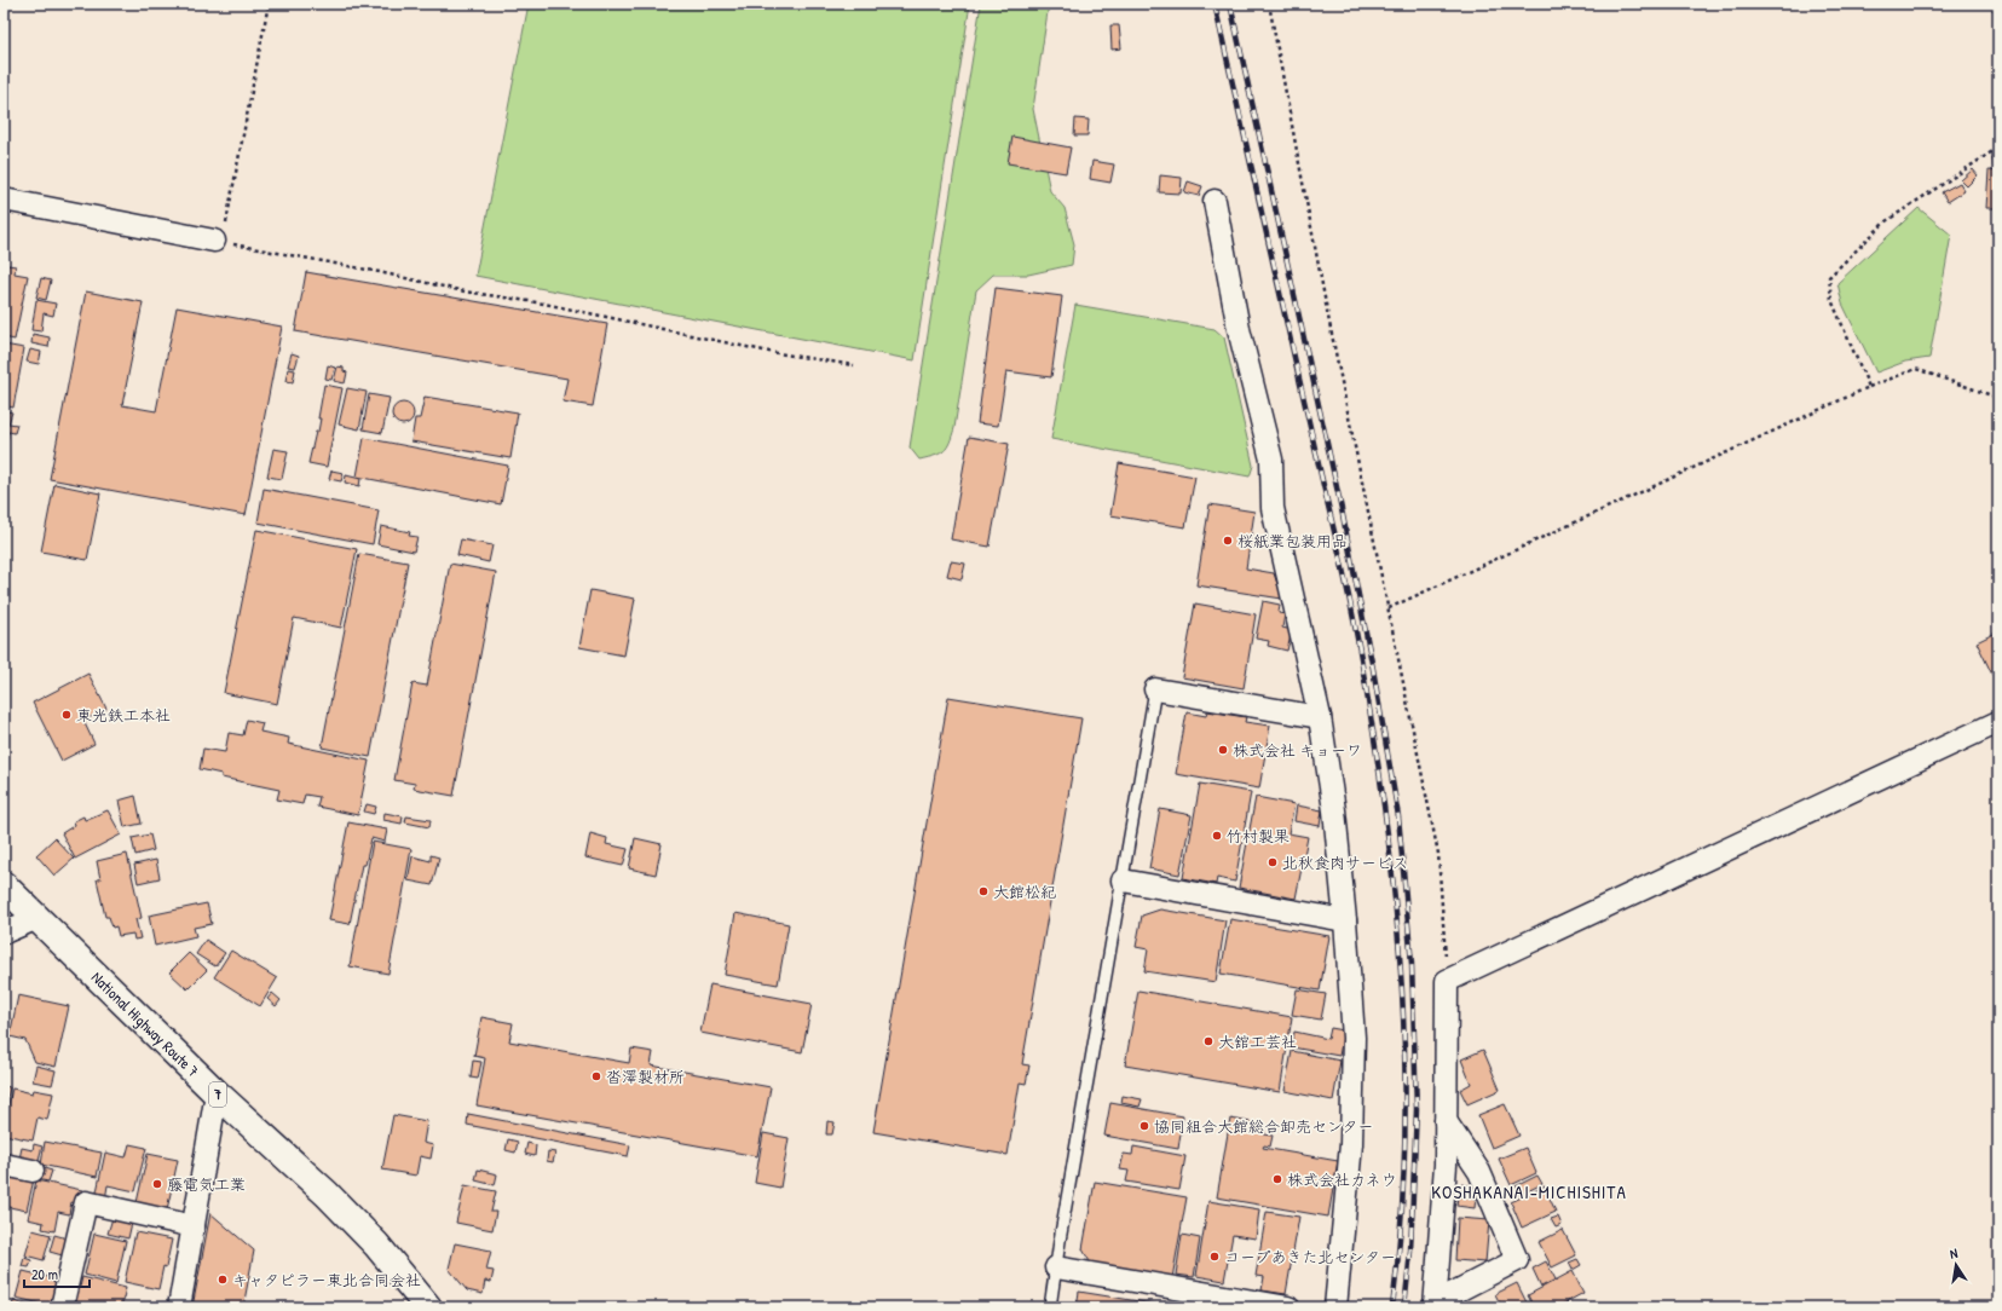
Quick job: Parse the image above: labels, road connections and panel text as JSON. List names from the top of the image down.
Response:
{
  "streets": {
    "highway": ["National Highway Route 7", "7"]
  },
  "districts": ["KOSHAKANAI-MICHISHITA"],
  "places": [
    "桜紙業包装用品",
    "東光鉄工本社",
    "株式会社 キョーワ",
    "竹村製果",
    "北秋食肉サービス",
    "大館松紀",
    "大舘工芸社",
    "沓澤製材所",
    "協同組合大館総合卸売センター",
    "株式会社カネウ",
    "藤電気工業",
    "コープあきた北センター",
    "キャタピラー東北合同会社"
  ],
  "scale_bar": "20 m",
  "north": "top"
}
